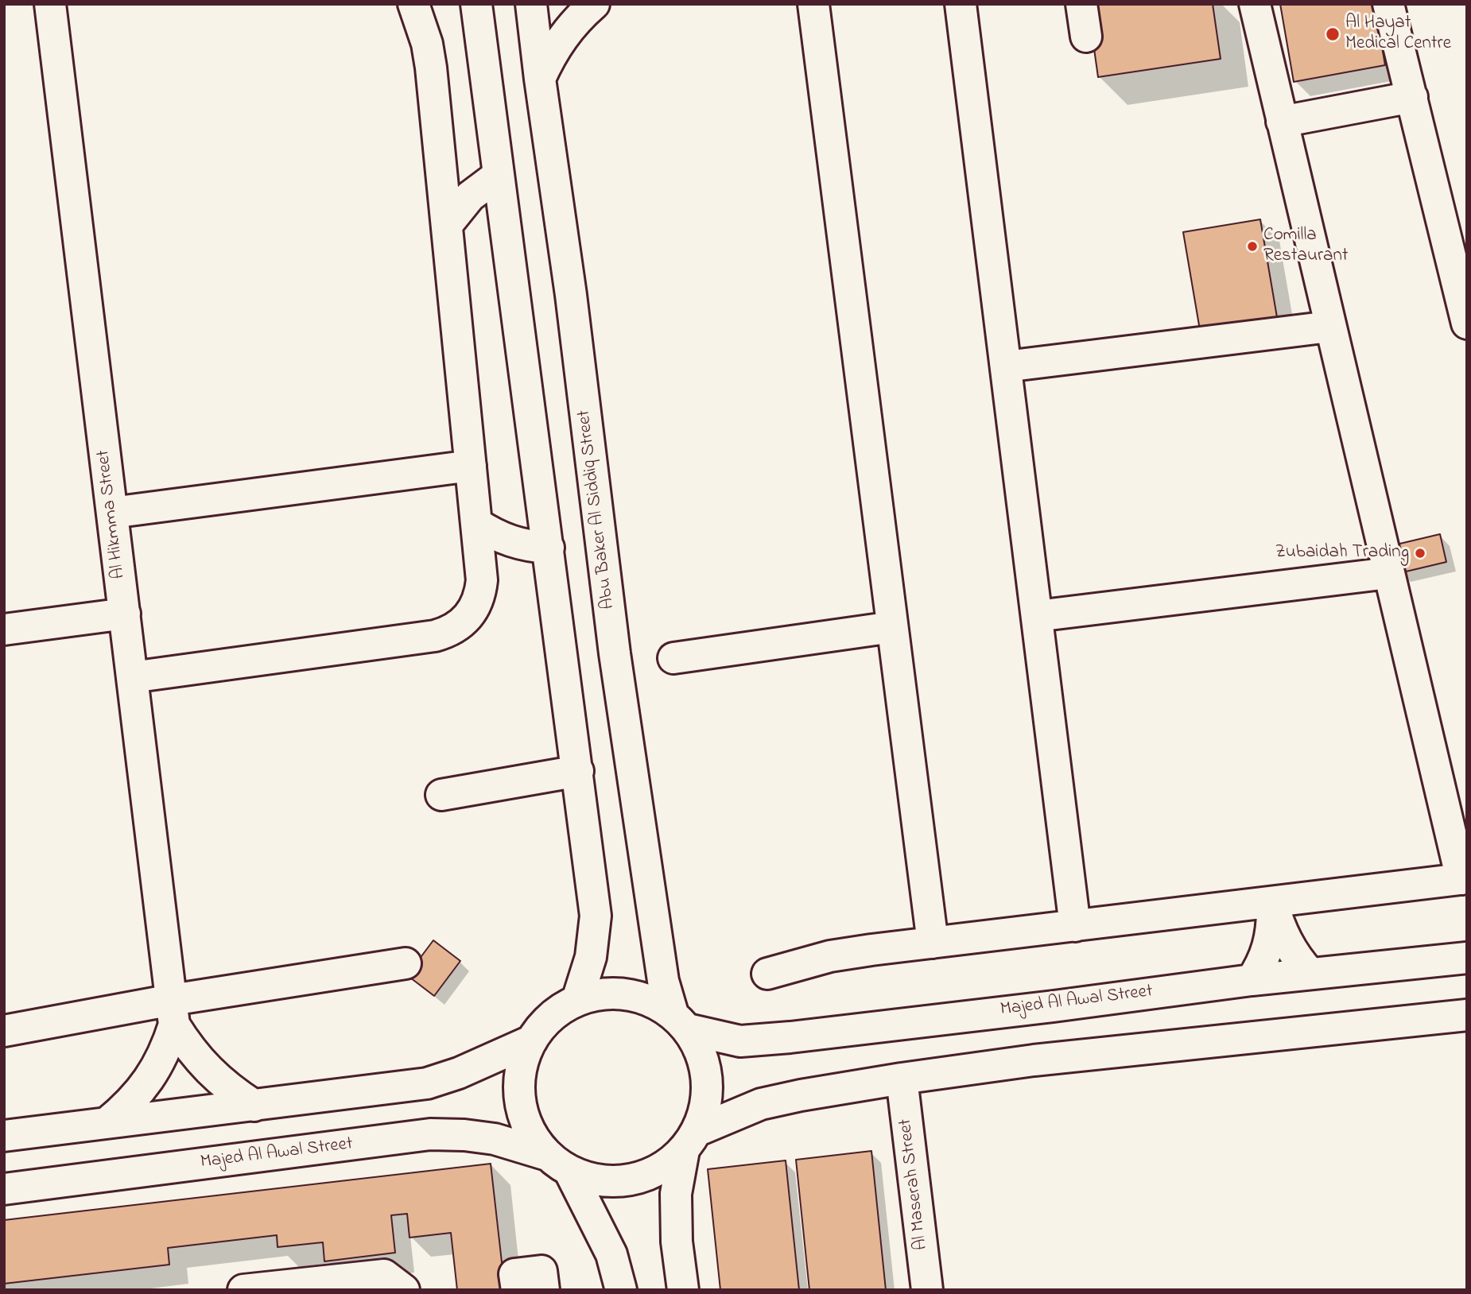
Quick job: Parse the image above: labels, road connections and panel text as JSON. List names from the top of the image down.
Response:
{
  "streets": {
    "street": [
      "Abu Baker Al Siddiq Street",
      "Al Hikmma Street",
      "Majed Al Awal Street",
      "Al Maserah Street"
    ]
  },
  "crossings": [
    ["Abu Baker Al Siddiq Street", "Majed Al Awal Street"]
  ],
  "places": ["Al Hayat Medical Centre", "Comilla Restaurant", "Zubaidah Trading"]
}
